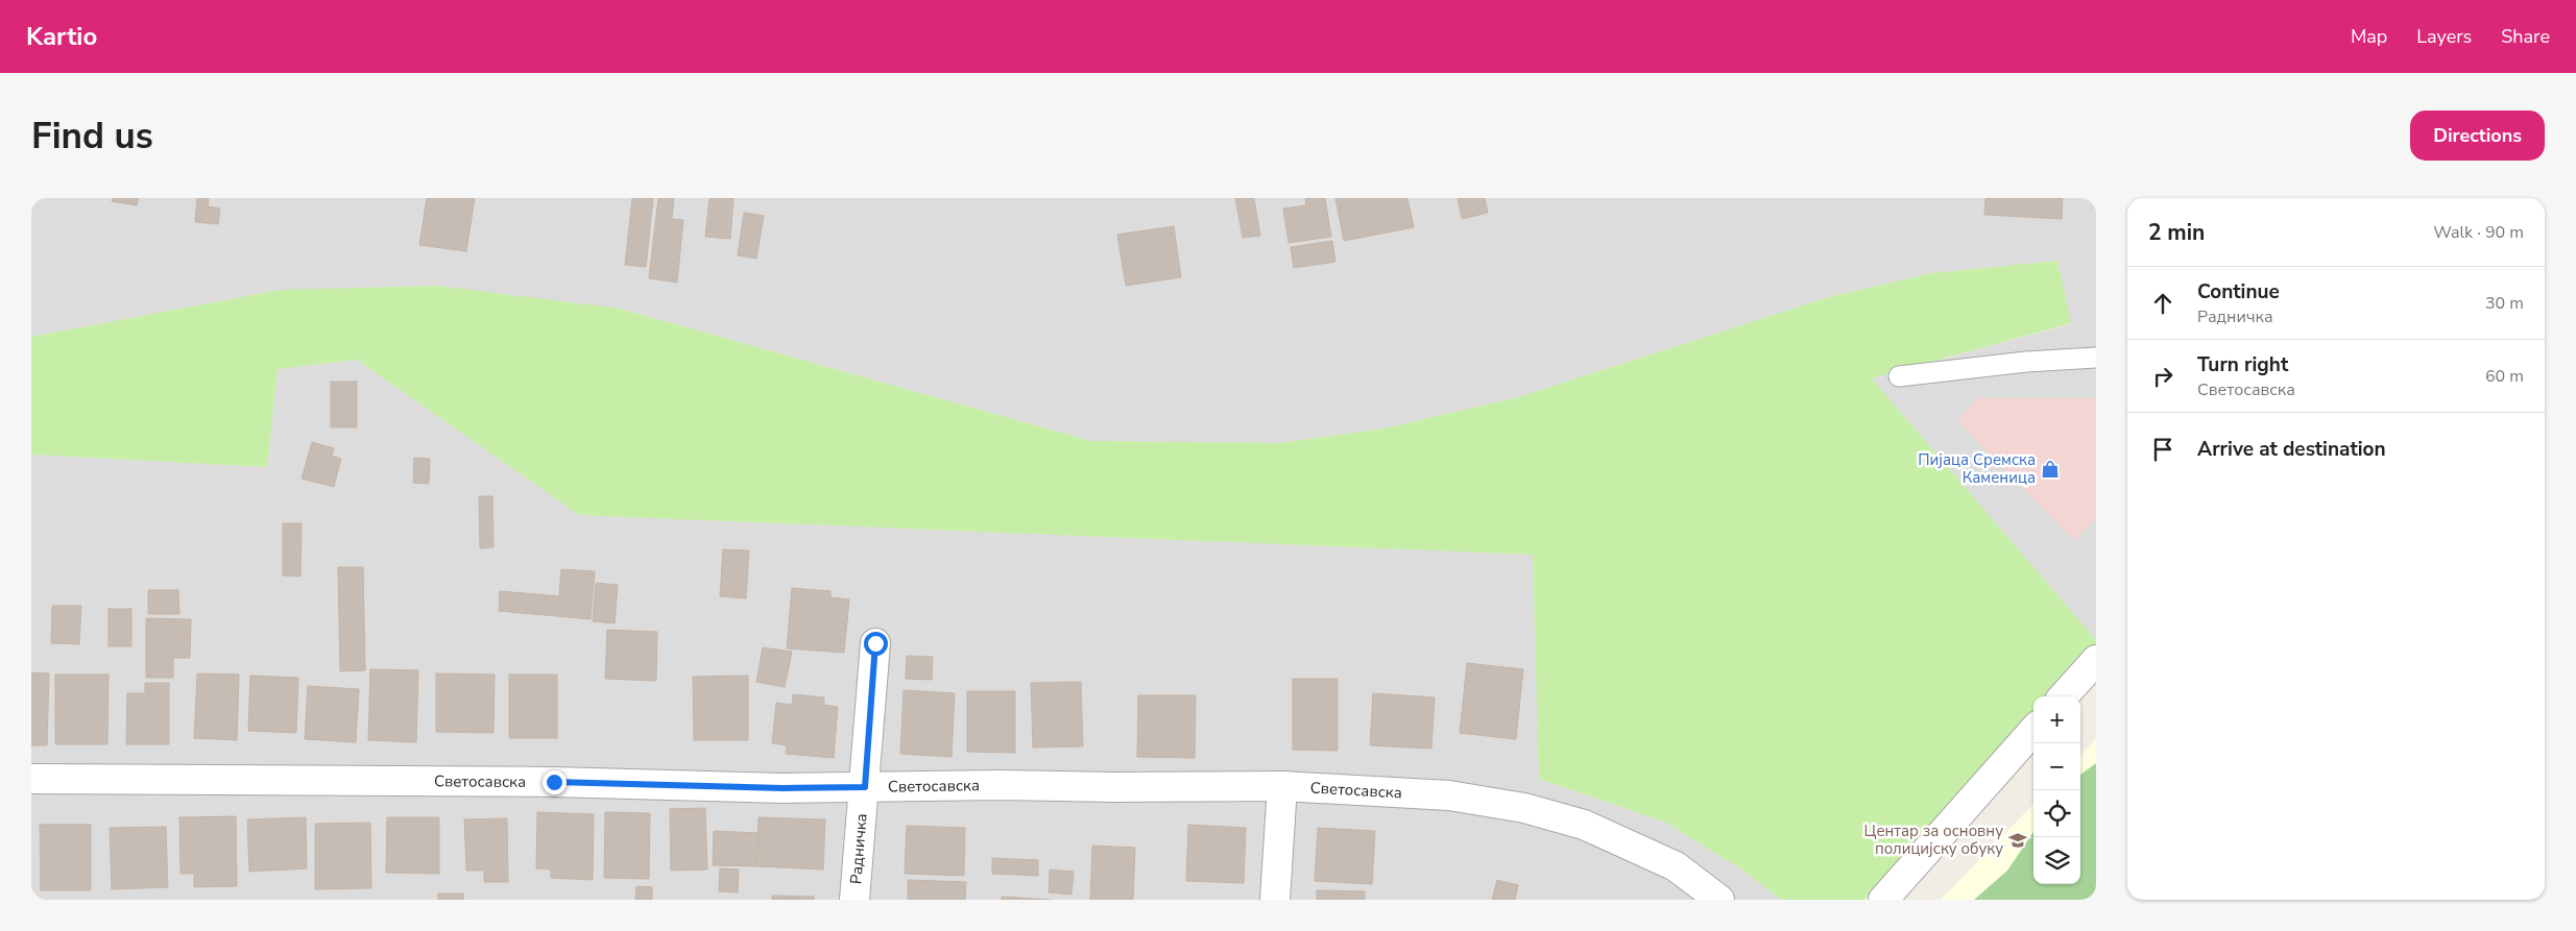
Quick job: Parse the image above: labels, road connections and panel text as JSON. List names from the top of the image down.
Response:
{
  "streets": {
    "street": ["Светосавска", "Радничка"]
  },
  "crossings": [
    ["Светосавска", "Радничка"]
  ],
  "places": {
    "shop": ["Пијаца Сремска Каменица"],
    "school or university": ["Центар за основну полицијску обуку"]
  },
  "page": {
    "header": "Kartio",
    "nav": ["Map", "Layers", "Share"],
    "buttons": "Directions",
    "title": "Find us",
    "heading": ["2 min", "Walk · 90 m"],
    "list": [
      ["Continue", "Радничка", "30 m"],
      ["Turn right", "Светосавска", "60 m"],
      "Arrive at destination"
    ],
    "map_buttons": ["+", "−"]
  }
}
